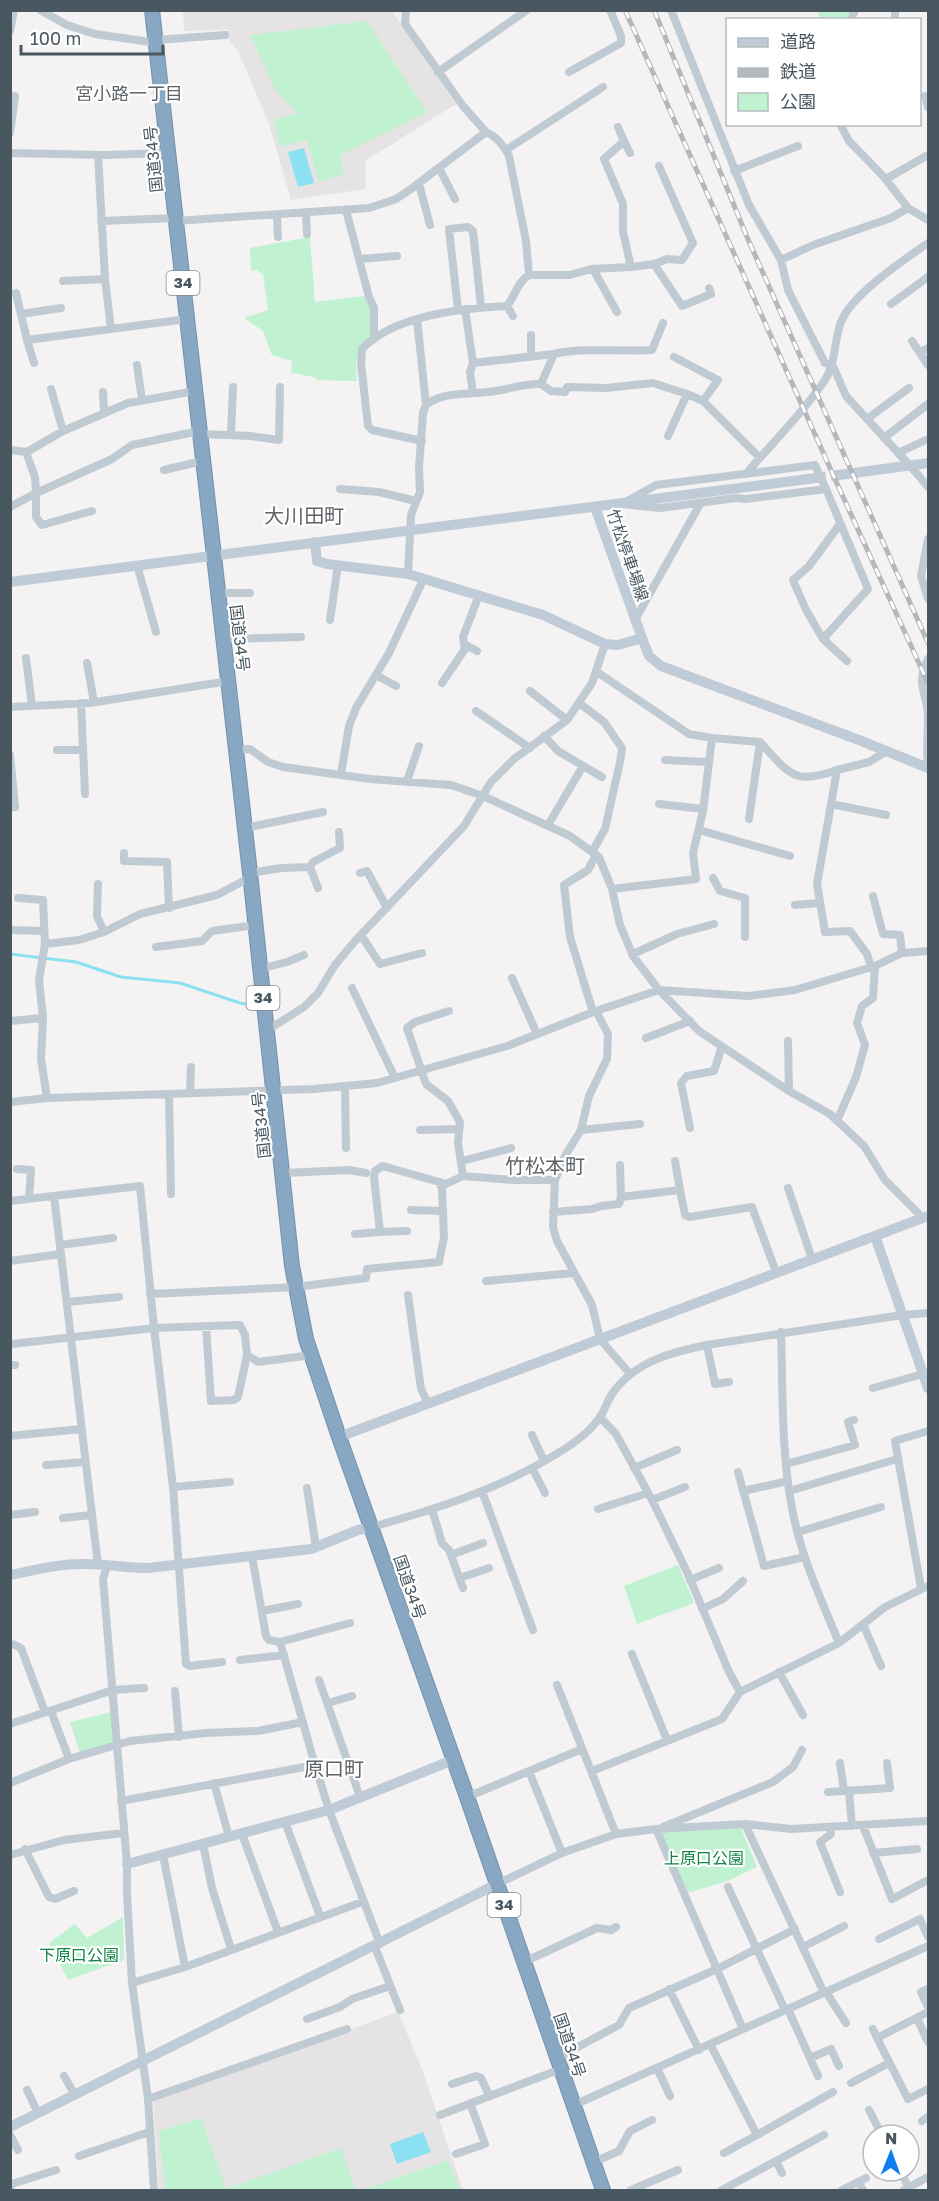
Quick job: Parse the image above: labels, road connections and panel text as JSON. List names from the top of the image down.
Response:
{
  "streets": {
    "highway": ["国道34号", "34"],
    "street": ["竹松停車場線"]
  },
  "crossings": [
    ["国道34号", "竹松停車場線"]
  ],
  "districts": [
    "宮小路一丁目",
    "大川田町",
    "竹松本町",
    "原口町"
  ],
  "parks": ["上原口公園", "下原口公園"],
  "legend": ["道路", "鉄道", "公園"],
  "scale_bar": "100 m",
  "north": "top"
}
